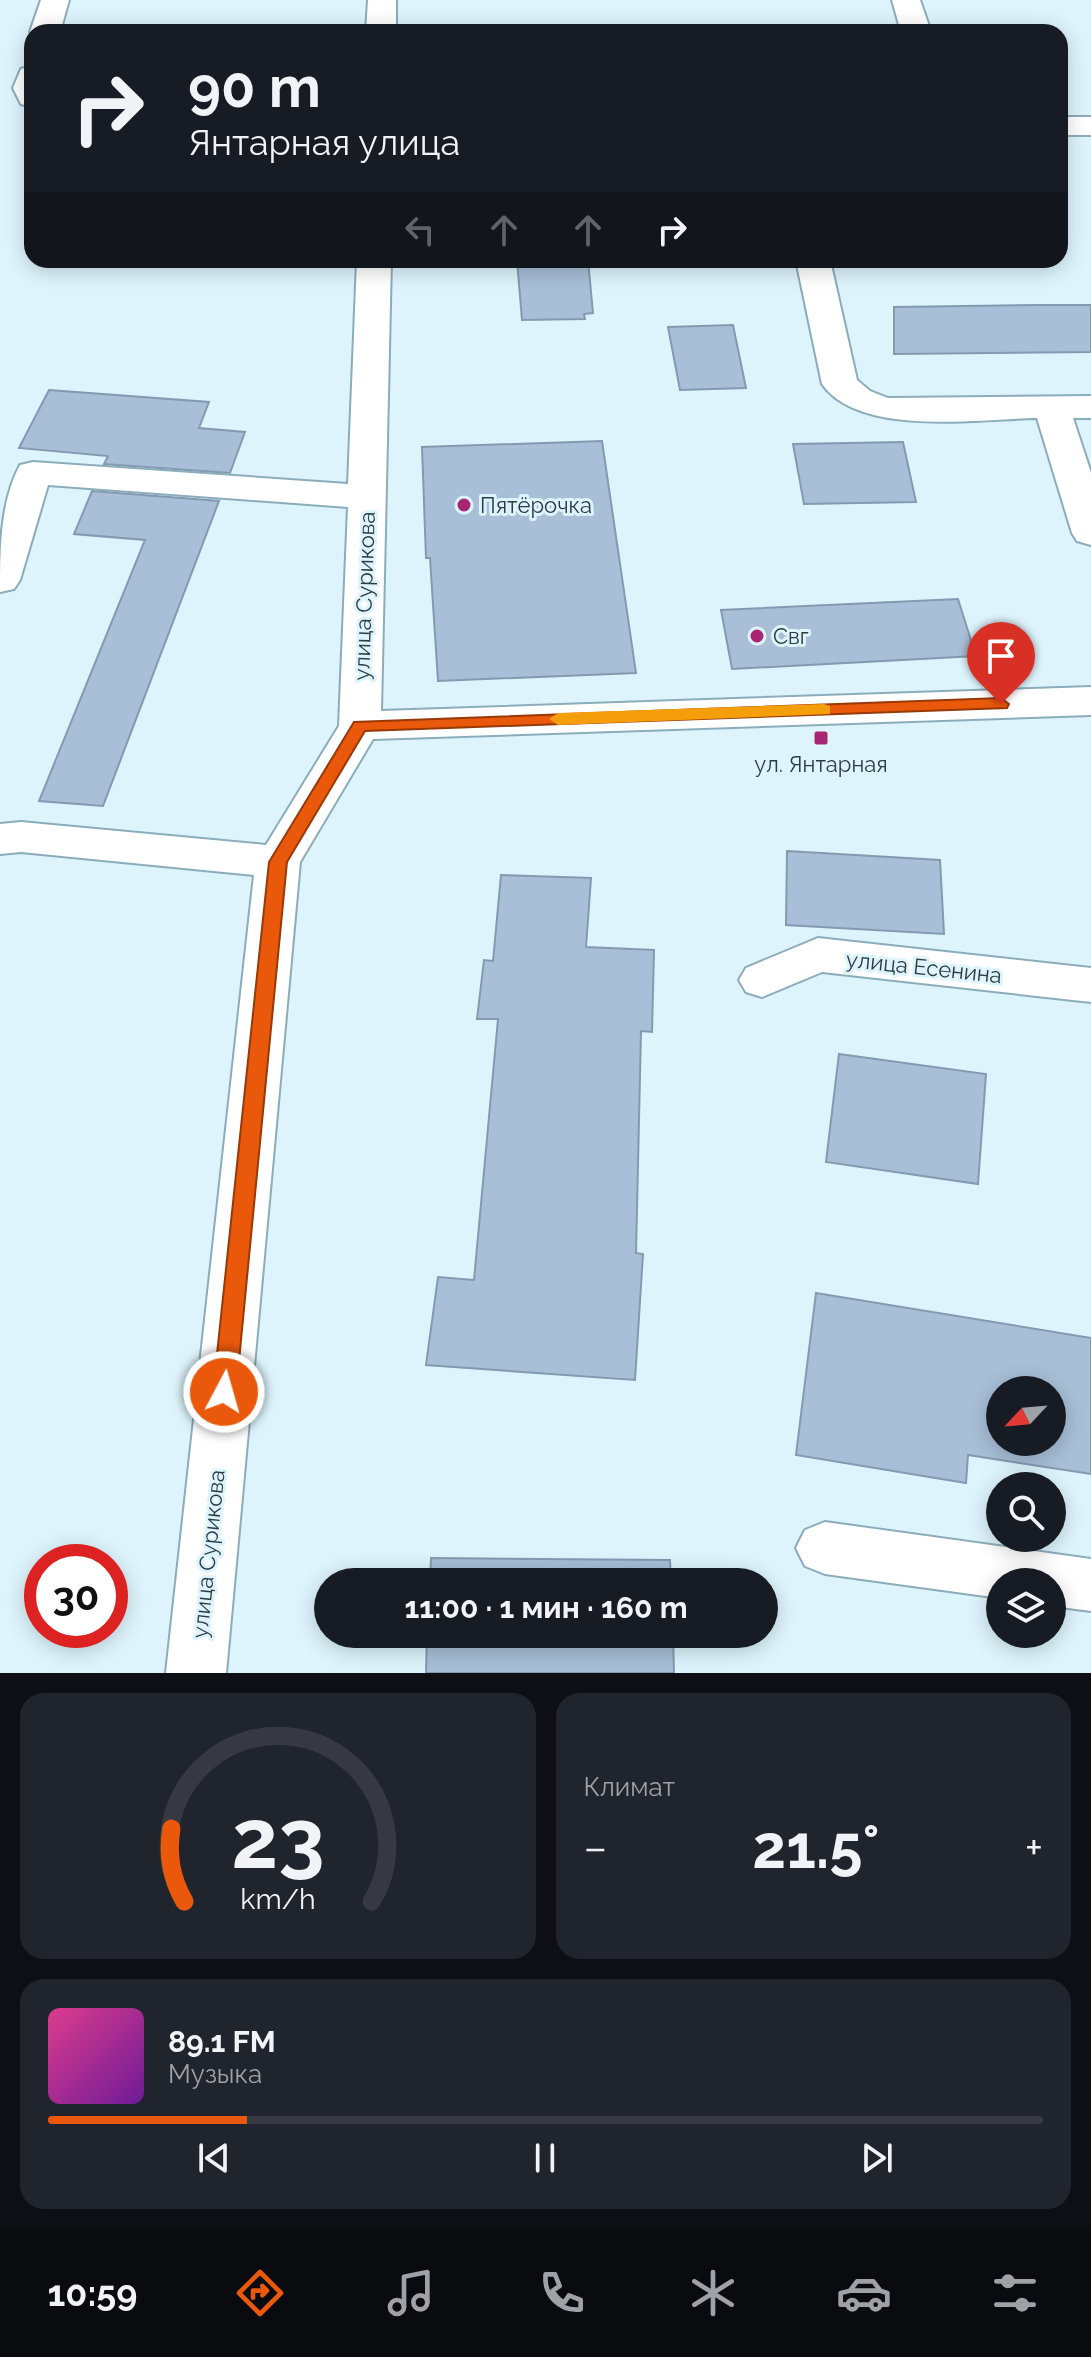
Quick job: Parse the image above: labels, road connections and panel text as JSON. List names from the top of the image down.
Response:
{
  "streets": {
    "street": ["улица Сурикова", "улица Есенина"]
  },
  "places": {
    "other": ["Пятёрочка", "Свг"],
    "transit": ["ул. Янтарная"]
  },
  "north": "bottom left",
  "page": {
    "turn": ["90 m", "Янтарная улица"],
    "limit": "30",
    "trip": "11:00 · 1 мин · 160 m",
    "tile": "Климат",
    "heat": ["−", "21.5°", "+"],
    "song": ["89.1 FM", "Музыка"],
    "tabs": "10:59",
    "gauge": ["23", "km/h"]
  }
}
